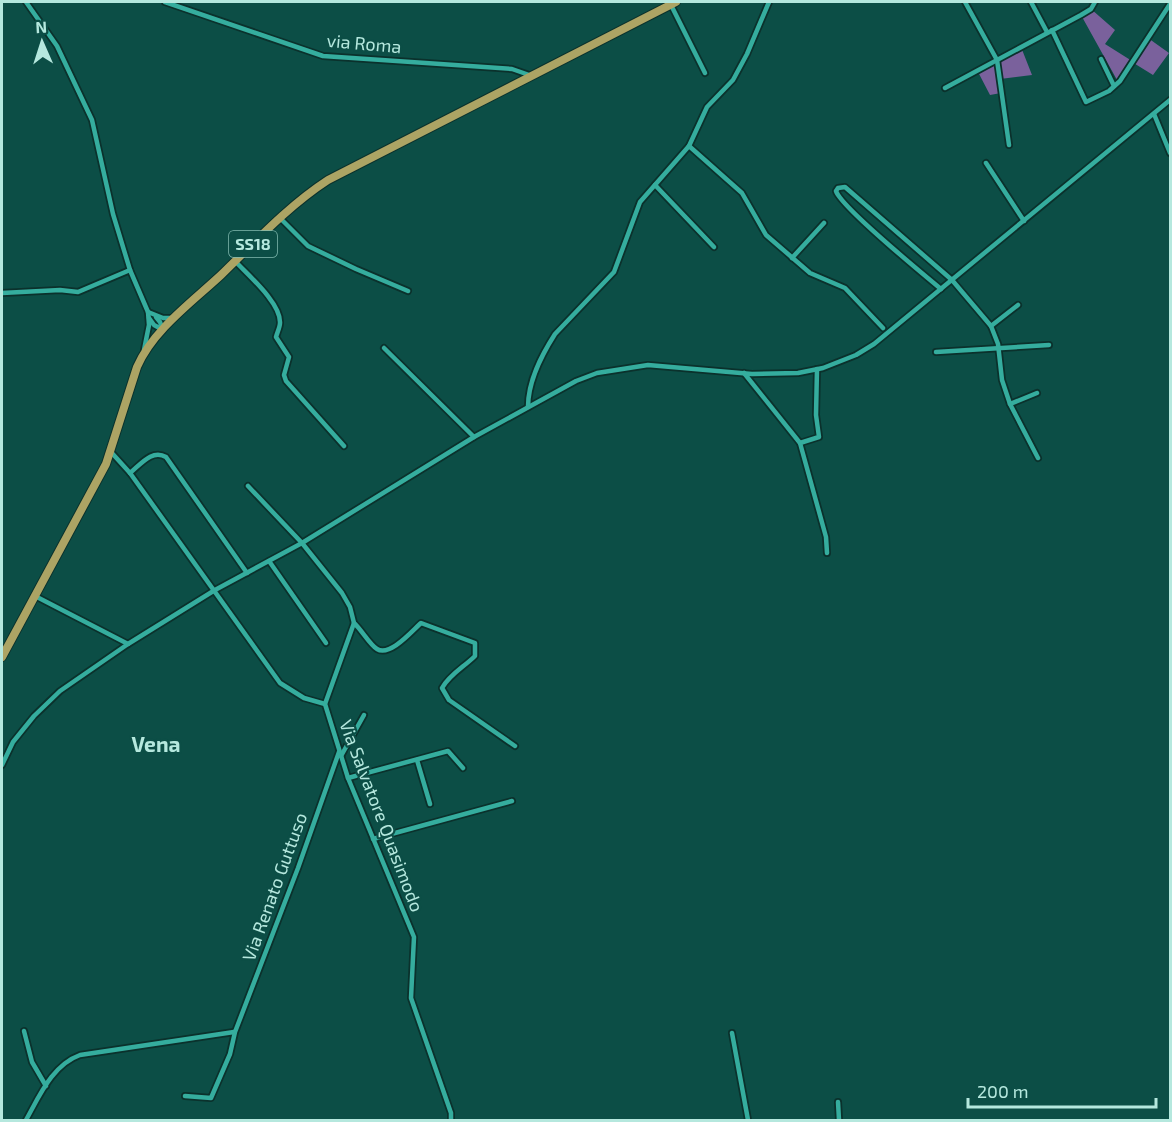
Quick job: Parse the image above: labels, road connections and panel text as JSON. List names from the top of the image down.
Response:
{
  "streets": {
    "main road": ["SS18"],
    "street": ["via Roma", "Via Salvatore Quasimodo", "Via Renato Guttuso"]
  },
  "crossings": [
    ["via Roma", "SS18"],
    ["Via Salvatore Quasimodo", "Via Renato Guttuso"]
  ],
  "districts": ["Vena"],
  "scale_bar": "200 m",
  "north": "top"
}
